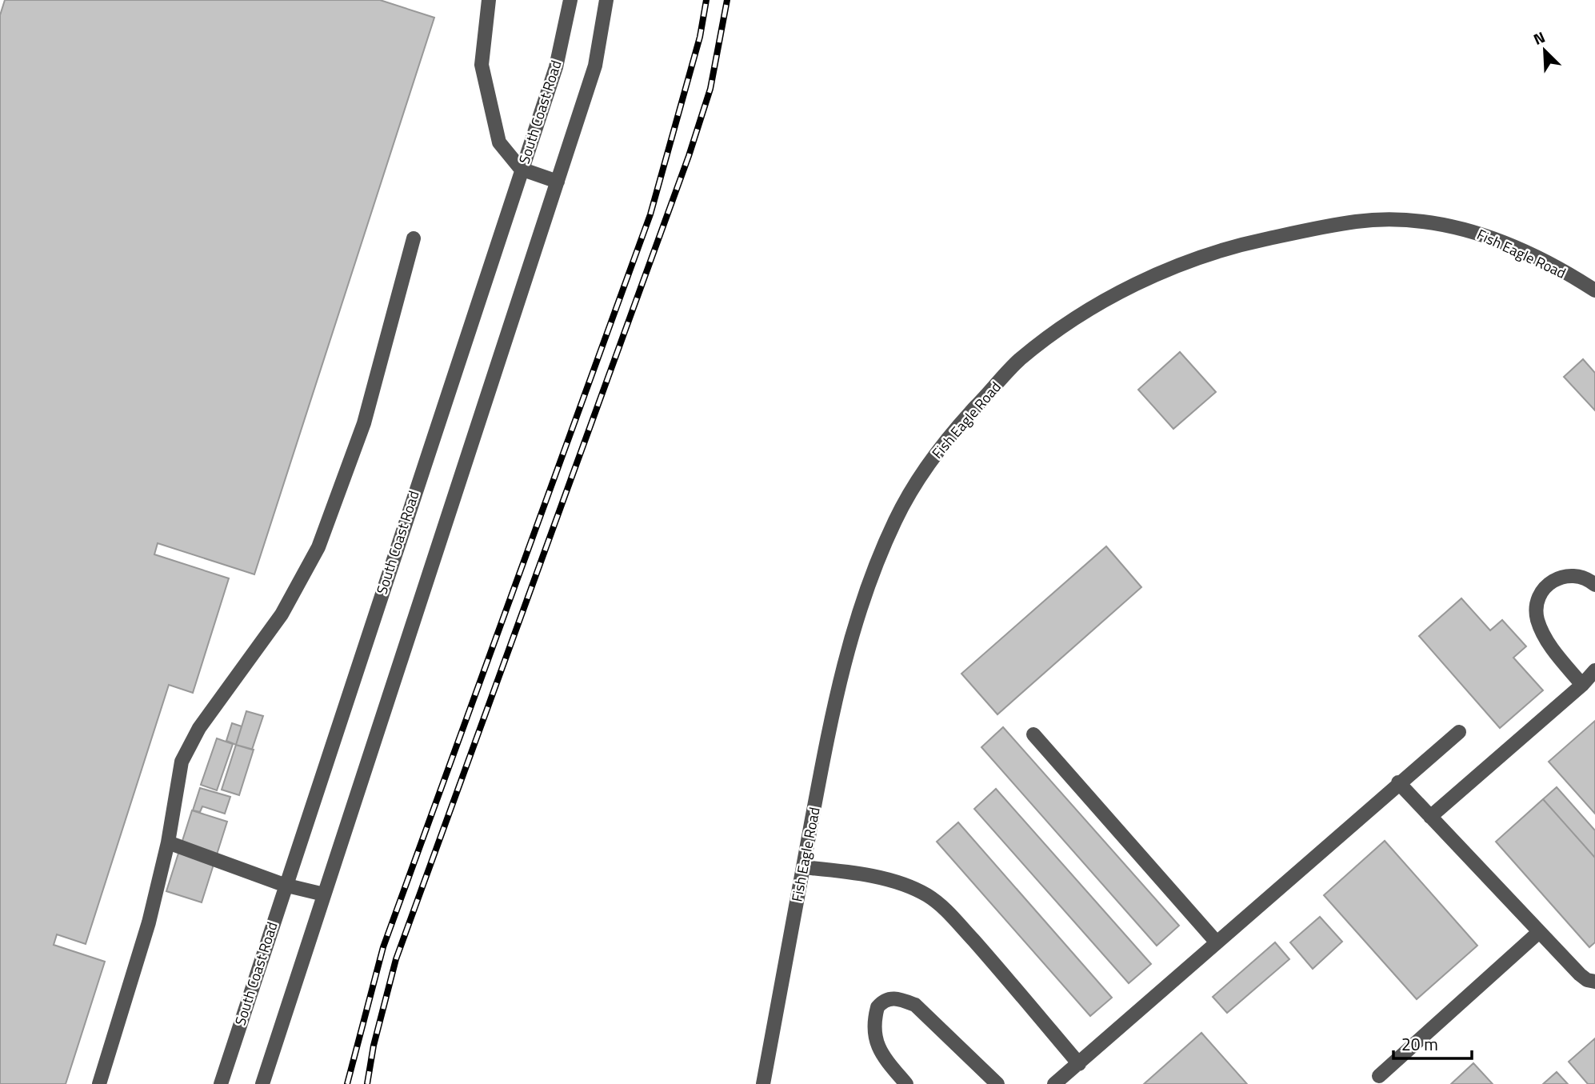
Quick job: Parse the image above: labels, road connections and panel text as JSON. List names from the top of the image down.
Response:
{
  "streets": {
    "street": ["South Coast Road", "Fish Eagle Road"]
  },
  "scale_bar": "20 m",
  "north": "top left"
}
